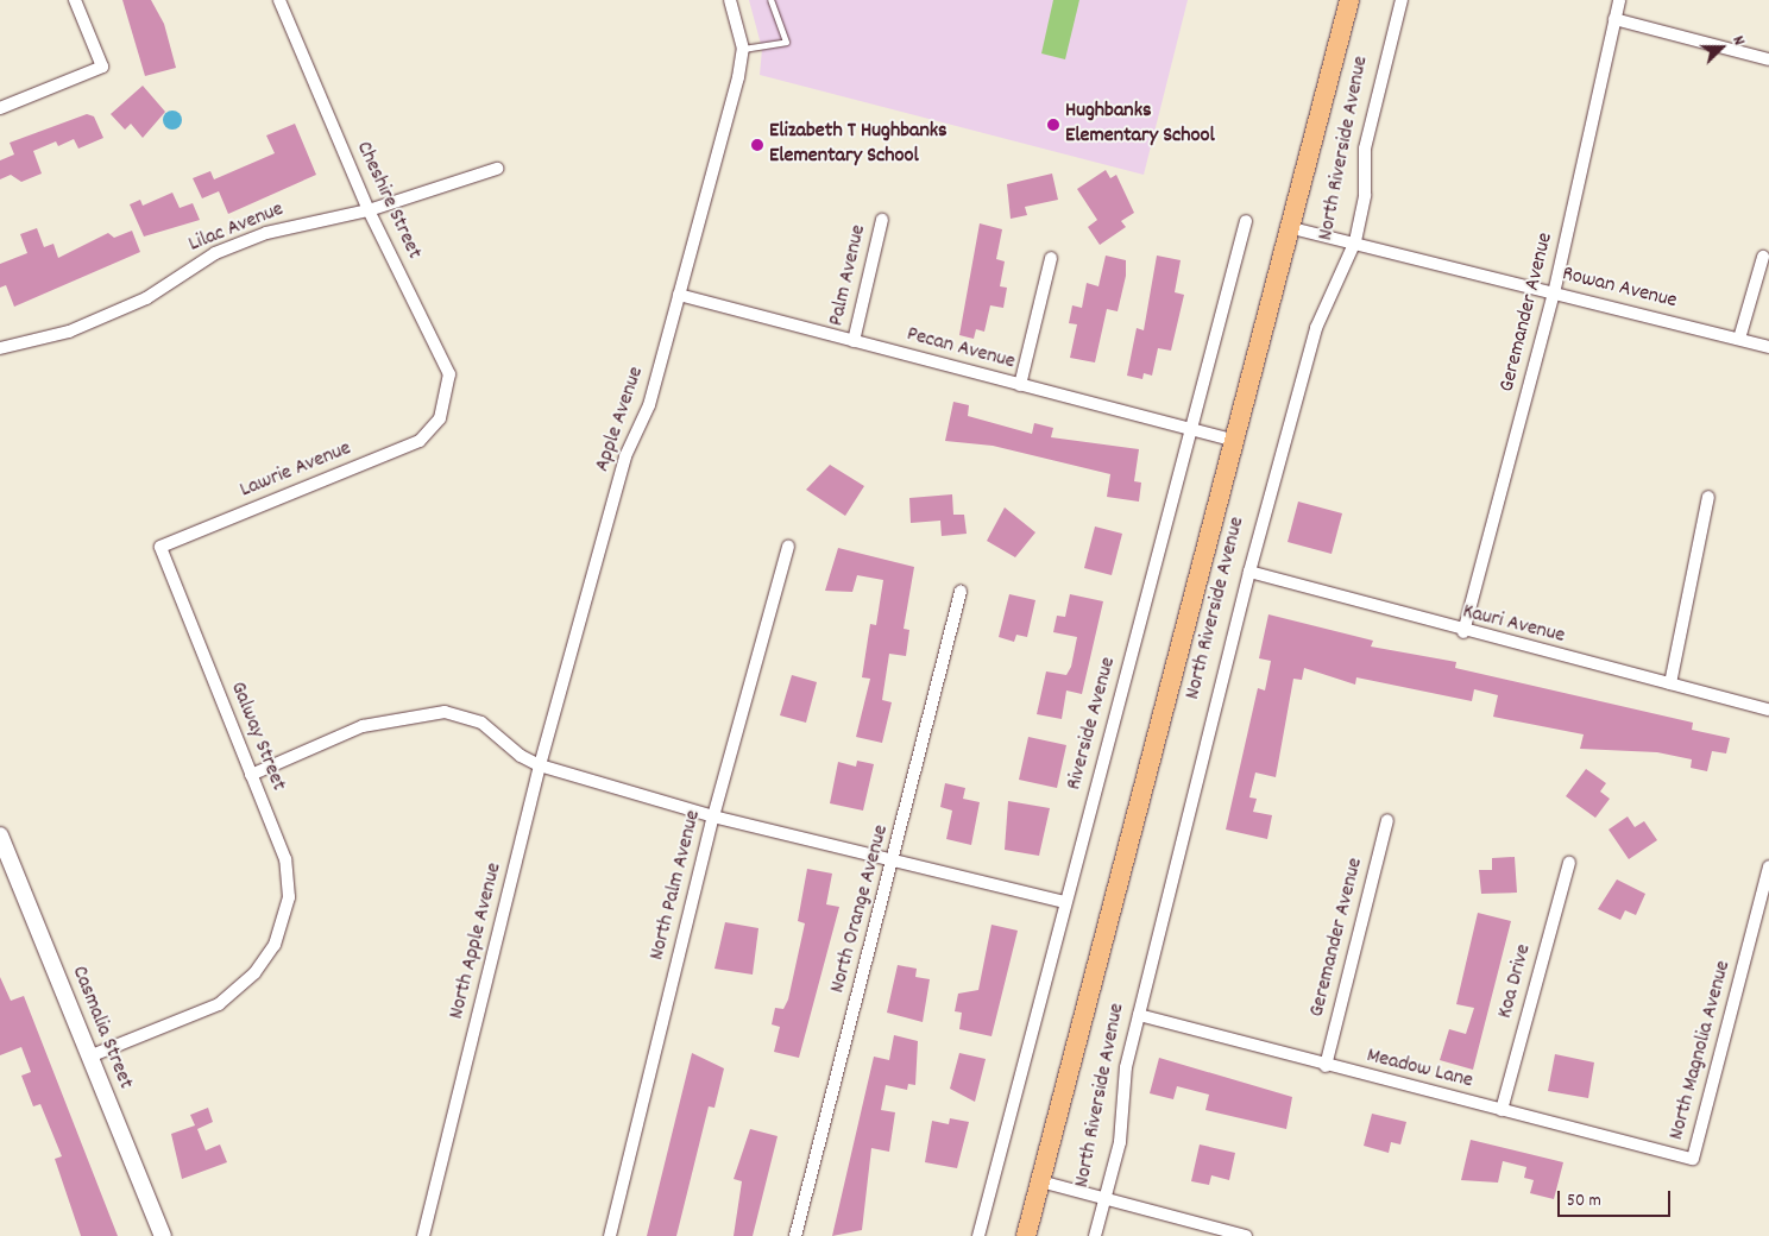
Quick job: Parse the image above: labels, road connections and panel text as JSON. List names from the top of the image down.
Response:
{
  "streets": {
    "main road": ["North Riverside Avenue"],
    "street": [
      "Cheshire Street",
      "Lilac Avenue",
      "Palm Avenue",
      "Rowan Avenue",
      "Geremander Avenue",
      "Pecan Avenue",
      "Apple Avenue",
      "Lawrie Avenue",
      "Kauri Avenue",
      "Riverside Avenue",
      "Galway Street",
      "North Palm Avenue",
      "North Orange Avenue",
      "North Apple Avenue",
      "Koa Drive",
      "Casmalia Street",
      "North Magnolia Avenue",
      "Meadow Lane"
    ]
  },
  "crossings": [
    ["North Riverside Avenue", "Rowan Avenue"],
    ["North Riverside Avenue", "Pecan Avenue"],
    ["North Riverside Avenue", "Kauri Avenue"],
    ["North Riverside Avenue", "Meadow Lane"],
    ["Cheshire Street", "Lilac Avenue"],
    ["Cheshire Street", "Lawrie Avenue"],
    ["Palm Avenue", "Pecan Avenue"],
    ["Rowan Avenue", "Geremander Avenue"],
    ["Geremander Avenue", "Kauri Avenue"],
    ["Geremander Avenue", "Meadow Lane"],
    ["Pecan Avenue", "Apple Avenue"],
    ["Pecan Avenue", "Riverside Avenue"],
    ["Apple Avenue", "North Apple Avenue"],
    ["Lawrie Avenue", "Galway Street"],
    ["Galway Street", "Casmalia Street"],
    ["Koa Drive", "Meadow Lane"],
    ["North Magnolia Avenue", "Meadow Lane"]
  ],
  "places": ["Hughbanks Elementary School", "Elizabeth T Hughbanks Elementary School"],
  "scale_bar": "50 m",
  "north": "right"
}
